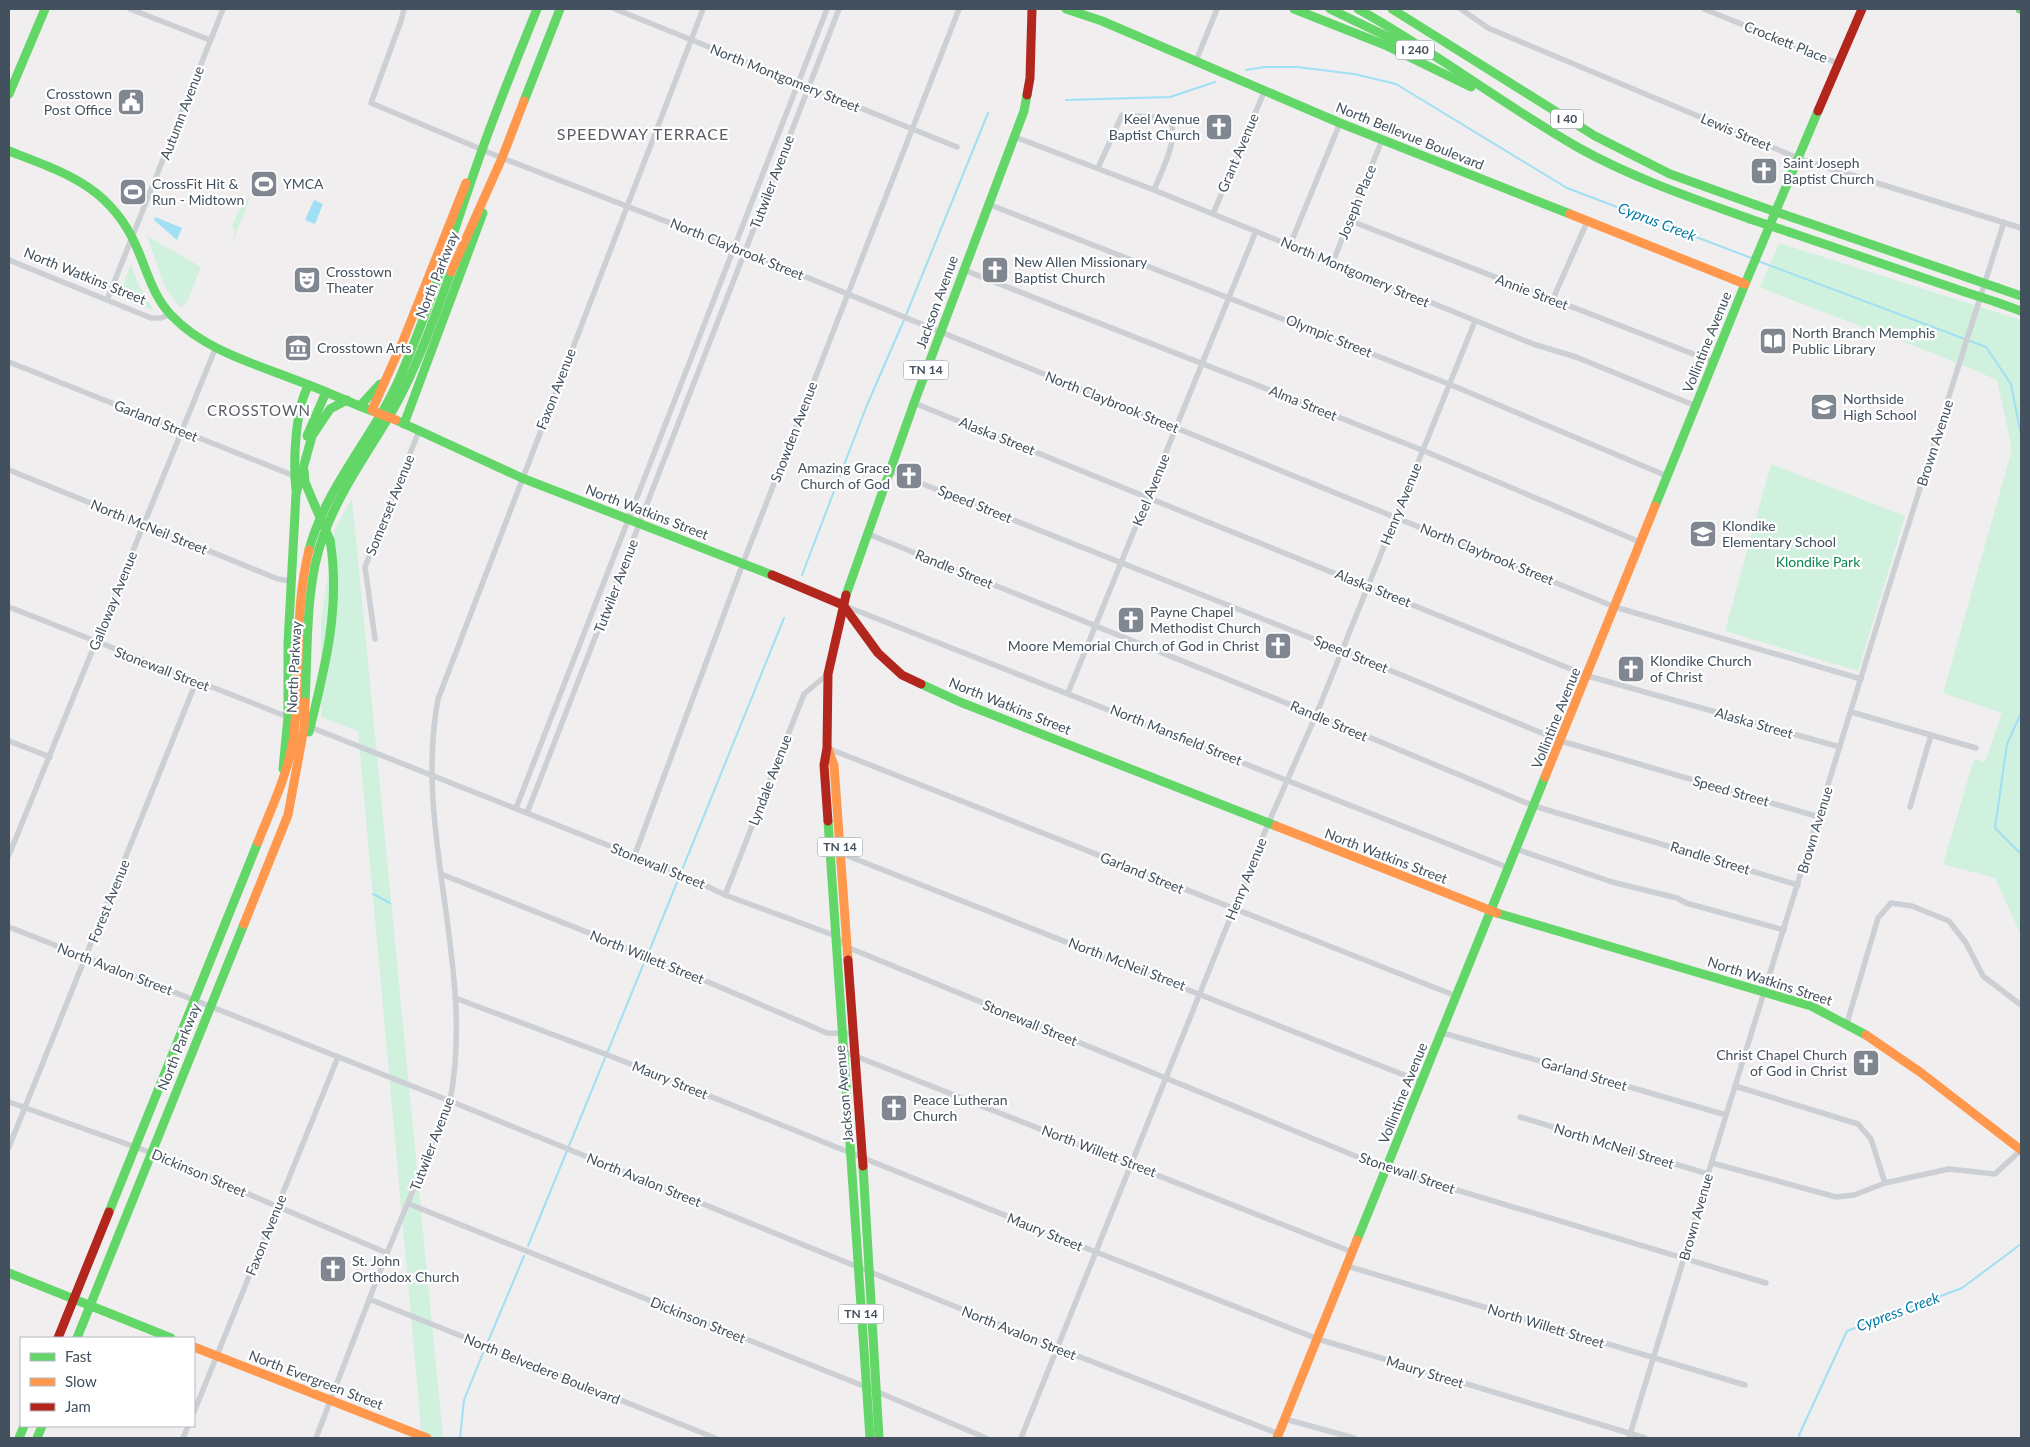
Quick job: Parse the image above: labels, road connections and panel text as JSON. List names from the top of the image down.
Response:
{
  "streets": {
    "main road": [
      "I 240",
      "I 40",
      "North Bellevue Boulevard",
      "North Parkway",
      "North Watkins Street",
      "Jackson Avenue",
      "Vollintine Avenue",
      "TN 14",
      "North Evergreen Street"
    ],
    "street": [
      "Crockett Place",
      "North Montgomery Street",
      "Autumn Avenue",
      "Lewis Street",
      "Grant Avenue",
      "Tutwiler Avenue",
      "Joseph Place",
      "North Claybrook Street",
      "Annie Street",
      "Olympic Street",
      "Faxon Avenue",
      "Alma Street",
      "Garland Street",
      "Snowden Avenue",
      "Alaska Street",
      "Brown Avenue",
      "Keel Avenue",
      "Speed Street",
      "Henry Avenue",
      "Somerset Avenue",
      "North McNeil Street",
      "Randle Street",
      "Galloway Avenue",
      "Stonewall Street",
      "North Mansfield Street",
      "Lyndale Avenue",
      "Forest Avenue",
      "North Willett Street",
      "North Avalon Street",
      "Maury Street",
      "Dickinson Street",
      "North Belvedere Boulevard"
    ]
  },
  "crossings": [
    ["Crockett Place", "Vollintine Avenue"],
    ["I 240", "I 40"],
    ["North Montgomery Street", "Grant Avenue"],
    ["North Montgomery Street", "Tutwiler Avenue"],
    ["North Montgomery Street", "Joseph Place"],
    ["North Montgomery Street", "Jackson Avenue"],
    ["North Montgomery Street", "Vollintine Avenue"],
    ["North Montgomery Street", "Faxon Avenue"],
    ["North Montgomery Street", "Snowden Avenue"],
    ["North Montgomery Street", "Keel Avenue"],
    ["North Montgomery Street", "Henry Avenue"],
    ["Autumn Avenue", "North Watkins Street"],
    ["Lewis Street", "Vollintine Avenue"],
    ["Lewis Street", "Brown Avenue"],
    ["North Bellevue Boulevard", "Grant Avenue"],
    ["North Bellevue Boulevard", "Joseph Place"],
    ["North Bellevue Boulevard", "Vollintine Avenue"],
    ["Tutwiler Avenue", "North Claybrook Street"],
    ["Tutwiler Avenue", "North Watkins Street"],
    ["Tutwiler Avenue", "Faxon Avenue"],
    ["Tutwiler Avenue", "Stonewall Street"],
    ["Tutwiler Avenue", "North Willett Street"],
    ["Tutwiler Avenue", "North Avalon Street"],
    ["Tutwiler Avenue", "Maury Street"],
    ["Tutwiler Avenue", "Dickinson Street"],
    ["Tutwiler Avenue", "North Belvedere Boulevard"],
    ["Tutwiler Avenue", "North Evergreen Street"],
    ["Joseph Place", "Annie Street"],
    ["North Claybrook Street", "North Parkway"],
    ["North Claybrook Street", "Jackson Avenue"],
    ["North Claybrook Street", "Vollintine Avenue"],
    ["North Claybrook Street", "Faxon Avenue"],
    ["North Claybrook Street", "Snowden Avenue"],
    ["North Claybrook Street", "Brown Avenue"],
    ["North Claybrook Street", "Keel Avenue"],
    ["North Claybrook Street", "Henry Avenue"],
    ["North Parkway", "North Avalon Street"],
    ["North Parkway", "Dickinson Street"],
    ["North Watkins Street", "Jackson Avenue"],
    ["North Watkins Street", "Vollintine Avenue"],
    ["North Watkins Street", "Faxon Avenue"],
    ["North Watkins Street", "Snowden Avenue"],
    ["North Watkins Street", "Brown Avenue"],
    ["North Watkins Street", "Henry Avenue"],
    ["North Watkins Street", "Somerset Avenue"],
    ["North Watkins Street", "Galloway Avenue"],
    ["North Watkins Street", "North Mansfield Street"],
    ["Annie Street", "Vollintine Avenue"],
    ["Jackson Avenue", "Olympic Street"],
    ["Jackson Avenue", "Alma Street"],
    ["Jackson Avenue", "Garland Street"],
    ["Jackson Avenue", "Alaska Street"],
    ["Jackson Avenue", "Speed Street"],
    ["Jackson Avenue", "North McNeil Street"],
    ["Jackson Avenue", "Randle Street"],
    ["Jackson Avenue", "Stonewall Street"],
    ["Jackson Avenue", "North Mansfield Street"],
    ["Jackson Avenue", "Lyndale Avenue"],
    ["Jackson Avenue", "North Willett Street"],
    ["Jackson Avenue", "North Avalon Street"],
    ["Jackson Avenue", "Maury Street"],
    ["Jackson Avenue", "Dickinson Street"],
    ["Olympic Street", "Vollintine Avenue"],
    ["Olympic Street", "Keel Avenue"],
    ["Olympic Street", "Henry Avenue"],
    ["Vollintine Avenue", "Alma Street"],
    ["Vollintine Avenue", "Garland Street"],
    ["Vollintine Avenue", "Alaska Street"],
    ["Vollintine Avenue", "Speed Street"],
    ["Vollintine Avenue", "North McNeil Street"],
    ["Vollintine Avenue", "Randle Street"],
    ["Vollintine Avenue", "Stonewall Street"],
    ["Vollintine Avenue", "North Mansfield Street"],
    ["Vollintine Avenue", "North Willett Street"],
    ["Vollintine Avenue", "North Avalon Street"],
    ["Vollintine Avenue", "Maury Street"],
    ["Faxon Avenue", "Stonewall Street"],
    ["Faxon Avenue", "North Avalon Street"],
    ["Faxon Avenue", "Dickinson Street"],
    ["Faxon Avenue", "North Evergreen Street"],
    ["Alma Street", "Keel Avenue"],
    ["Alma Street", "Henry Avenue"],
    ["Garland Street", "Brown Avenue"],
    ["Garland Street", "Henry Avenue"],
    ["Garland Street", "Galloway Avenue"],
    ["Snowden Avenue", "Stonewall Street"],
    ["Alaska Street", "Brown Avenue"],
    ["Alaska Street", "Keel Avenue"],
    ["Alaska Street", "Henry Avenue"],
    ["Brown Avenue", "Speed Street"],
    ["Brown Avenue", "North McNeil Street"],
    ["Brown Avenue", "Randle Street"],
    ["Brown Avenue", "Stonewall Street"],
    ["Brown Avenue", "North Willett Street"],
    ["Brown Avenue", "Maury Street"],
    ["Keel Avenue", "Speed Street"],
    ["Keel Avenue", "Randle Street"],
    ["Keel Avenue", "North Mansfield Street"],
    ["Speed Street", "Henry Avenue"],
    ["Henry Avenue", "North McNeil Street"],
    ["Henry Avenue", "Randle Street"],
    ["Henry Avenue", "Stonewall Street"],
    ["Henry Avenue", "North Mansfield Street"],
    ["Henry Avenue", "North Willett Street"],
    ["Henry Avenue", "North Avalon Street"],
    ["Henry Avenue", "Maury Street"],
    ["North McNeil Street", "Galloway Avenue"],
    ["Galloway Avenue", "Stonewall Street"],
    ["Stonewall Street", "Lyndale Avenue"],
    ["Stonewall Street", "Forest Avenue"],
    ["Forest Avenue", "North Avalon Street"],
    ["Forest Avenue", "Dickinson Street"]
  ],
  "districts": ["SPEEDWAY TERRACE", "CROSSTOWN"],
  "water": ["Cyprus Creek", "Cypress Creek"],
  "parks": ["Klondike Park"],
  "places": {
    "public building": ["Crosstown Post Office"],
    "church": [
      "Keel Avenue Baptist Church",
      "Saint Joseph Baptist Church",
      "New Allen Missionary Baptist Church",
      "Amazing Grace Church of God",
      "Payne Chapel Methodist Church",
      "Moore Memorial Church of God in Christ",
      "Klondike Church of Christ",
      "Christ Chapel Church of God in Christ",
      "Peace Lutheran Church",
      "St. John Orthodox Church"
    ],
    "sports": ["YMCA", "CrossFit Hit & Run - Midtown"],
    "theatre": ["Crosstown Theater"],
    "library": ["North Branch Memphis Public Library"],
    "museum": ["Crosstown Arts"],
    "school or university": ["Northside High School", "Klondike Elementary School"]
  },
  "legend": ["Fast", "Slow", "Jam"]
}
